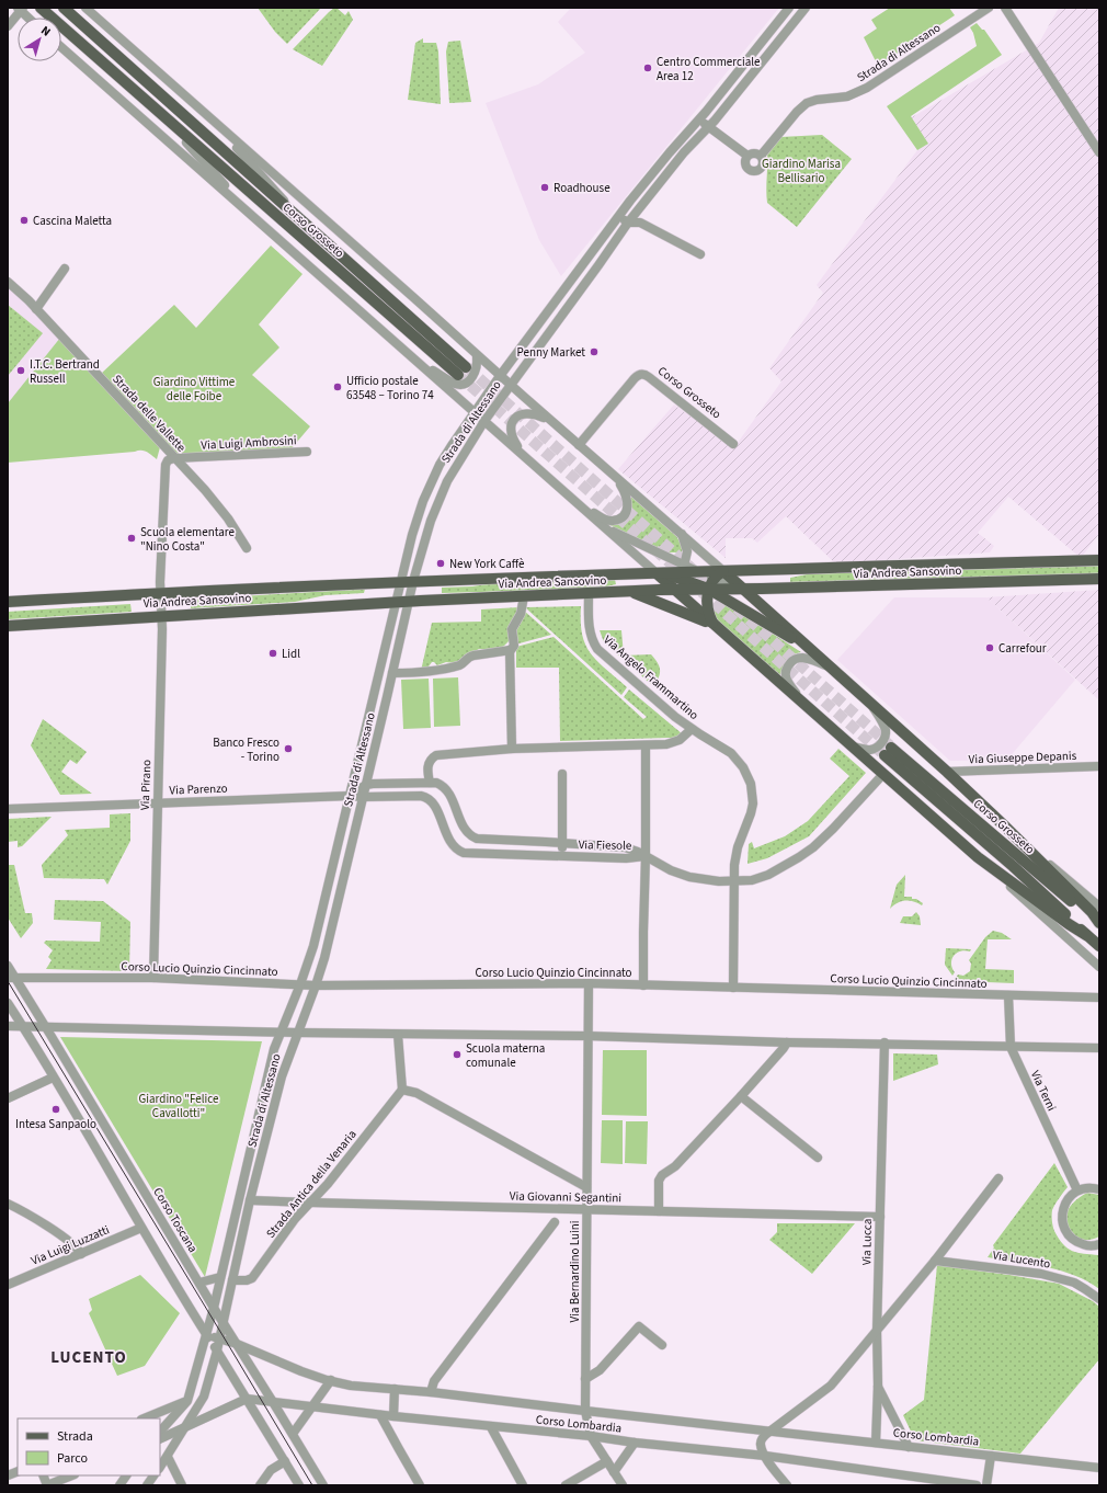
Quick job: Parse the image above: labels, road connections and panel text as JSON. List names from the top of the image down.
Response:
{
  "streets": {
    "main road": ["Corso Grosseto", "Via Andrea Sansovino"],
    "street": [
      "Strada di Altessano",
      "Strada delle Vallette",
      "Via Luigi Ambrosini",
      "Via Angelo Frammartino",
      "Via Giuseppe Depanis",
      "Via Pirano",
      "Via Parenzo",
      "Via Fiesole",
      "Corso Lucio Quinzio Cincinnato",
      "Via Terni",
      "Strada Antica della Venaria",
      "Via Giovanni Segantini",
      "Corso Toscana",
      "Via Lucca",
      "Via Luigi Luzzatti",
      "Via Lucento",
      "Via Bernardino Luini",
      "Corso Lombardia"
    ]
  },
  "crossings": [
    ["Strada di Altessano", "Corso Grosseto"],
    ["Strada di Altessano", "Via Andrea Sansovino"],
    ["Strada di Altessano", "Via Parenzo"],
    ["Strada di Altessano", "Via Fiesole"],
    ["Strada di Altessano", "Corso Lucio Quinzio Cincinnato"],
    ["Strada di Altessano", "Strada Antica della Venaria"],
    ["Strada di Altessano", "Via Giovanni Segantini"],
    ["Strada di Altessano", "Corso Toscana"],
    ["Strada di Altessano", "Corso Lombardia"],
    ["Corso Grosseto", "Via Andrea Sansovino"],
    ["Corso Grosseto", "Via Giuseppe Depanis"],
    ["Strada delle Vallette", "Via Luigi Ambrosini"],
    ["Via Andrea Sansovino", "Via Angelo Frammartino"],
    ["Via Andrea Sansovino", "Via Pirano"],
    ["Via Angelo Frammartino", "Corso Lucio Quinzio Cincinnato"],
    ["Via Pirano", "Via Parenzo"],
    ["Via Pirano", "Corso Lucio Quinzio Cincinnato"],
    ["Via Parenzo", "Via Fiesole"],
    ["Corso Lucio Quinzio Cincinnato", "Via Terni"],
    ["Corso Lucio Quinzio Cincinnato", "Corso Toscana"],
    ["Corso Lucio Quinzio Cincinnato", "Via Bernardino Luini"],
    ["Strada Antica della Venaria", "Via Giovanni Segantini"],
    ["Via Giovanni Segantini", "Via Lucca"],
    ["Via Giovanni Segantini", "Via Bernardino Luini"],
    ["Corso Toscana", "Corso Lombardia"],
    ["Via Lucca", "Corso Lombardia"],
    ["Via Bernardino Luini", "Corso Lombardia"]
  ],
  "districts": ["LUCENTO"],
  "parks": ["Giardino Marisa Bellisario", "Giardino Vittime delle Foibe", "Giardino \"Felice Cavallotti\""],
  "places": [
    "Centro Commerciale Area 12",
    "Roadhouse",
    "Cascina Maletta",
    "Penny Market",
    "I.T.C. Bertrand Russell",
    "Ufficio postale 63548 – Torino 74",
    "Scuola elementare \"Nino Costa\"",
    "New York Caffè",
    "Carrefour",
    "Lidl",
    "Banco Fresco - Torino",
    "Scuola materna comunale",
    "Intesa Sanpaolo"
  ],
  "legend": ["Strada", "Parco"],
  "north": "top right"
}
